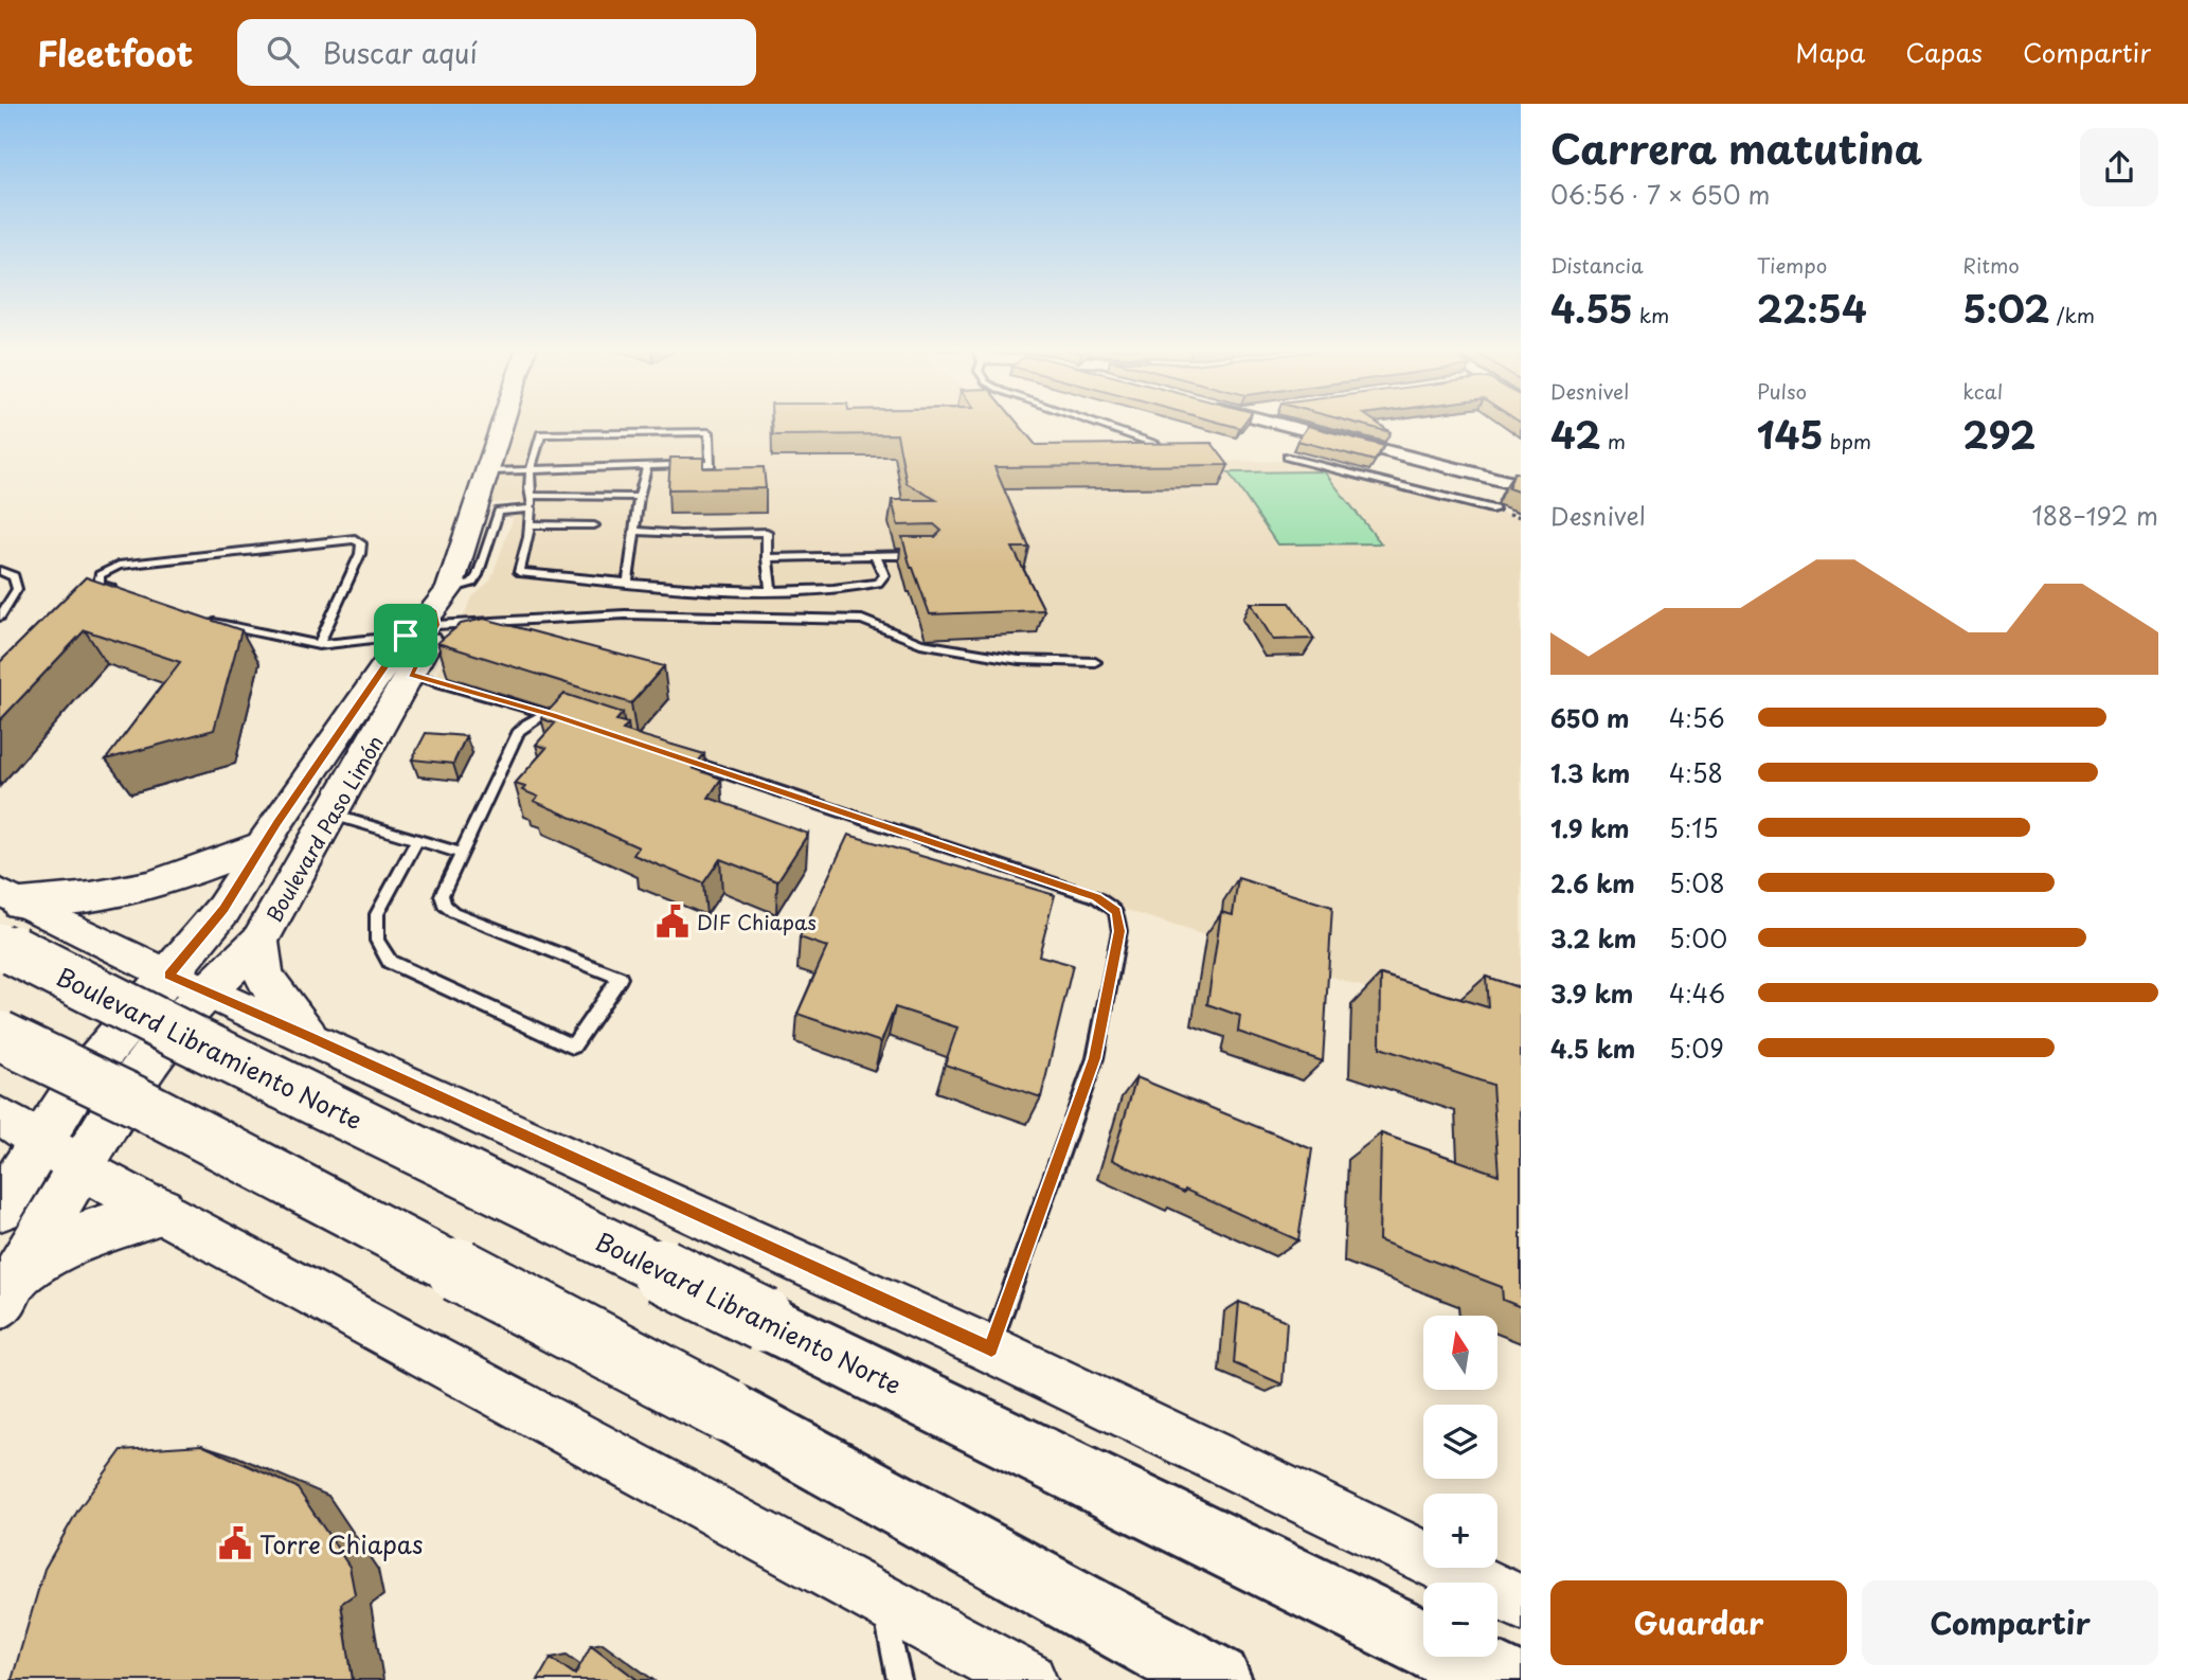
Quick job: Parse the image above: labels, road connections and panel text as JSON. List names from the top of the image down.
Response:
{
  "streets": {
    "highway": ["Boulevard Libramiento Norte"],
    "main road": ["Boulevard Paso Limón"]
  },
  "places": {
    "public building": ["DIF Chiapas", "Torre Chiapas"]
  },
  "north": "top",
  "page": {
    "header": "Fleetfoot",
    "search": "Buscar aquí",
    "nav": ["Mapa", "Capas", "Compartir"],
    "heading": ["Carrera matutina", "06:56 · 7 × 650 m"],
    "stats": [
      ["Distancia", "4.55 km"],
      ["Tiempo", "22:54"],
      ["Ritmo", "5:02 /km"],
      ["Desnivel", "42 m"],
      ["Pulso", "145 bpm"],
      ["kcal", "292"]
    ],
    "chart": ["Desnivel", "188–192 m"],
    "list": [
      {
        "name": "650 m",
        "note": "4:56"
      },
      {
        "name": "1.3 km",
        "note": "4:58"
      },
      {
        "name": "1.9 km",
        "note": "5:15"
      },
      {
        "name": "2.6 km",
        "note": "5:08"
      },
      {
        "name": "3.2 km",
        "note": "5:00"
      },
      {
        "name": "3.9 km",
        "note": "4:46"
      },
      {
        "name": "4.5 km",
        "note": "5:09"
      }
    ],
    "map_buttons": ["+", "−"],
    "buttons": ["Guardar", "Compartir"]
  }
}
